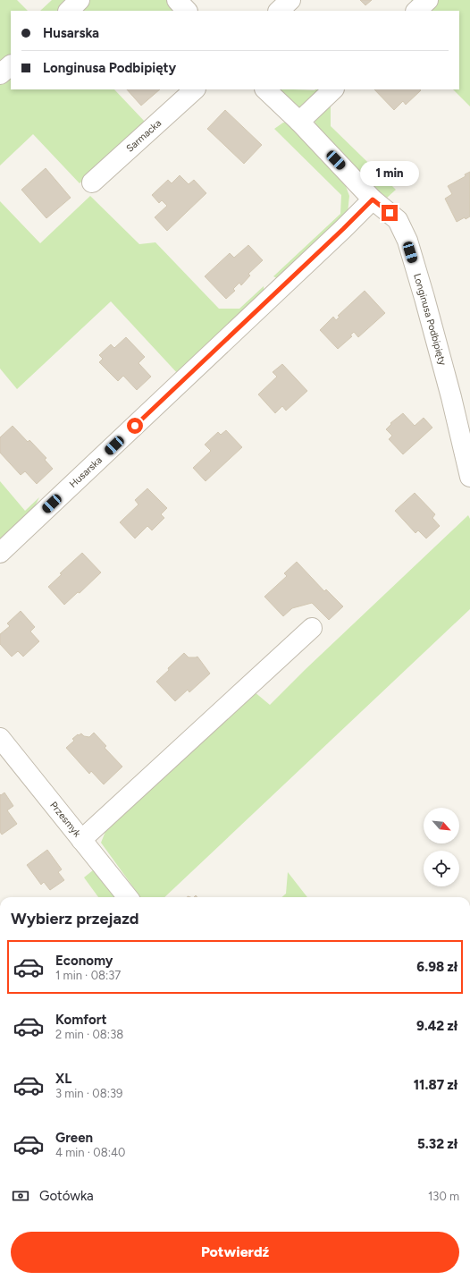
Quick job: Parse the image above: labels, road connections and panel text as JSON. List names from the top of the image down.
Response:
{
  "streets": {
    "street": [
      "Sarmacka",
      "Longinusa Podbipięty",
      "Husarska",
      "Przesmyk"
    ]
  },
  "crossings": [
    ["Longinusa Podbipięty", "Husarska"]
  ],
  "north": "bottom right",
  "page": {
    "banner": ["Husarska", "Longinusa Podbipięty"],
    "bubble": "1 min",
    "heading": "Wybierz przejazd",
    "list": [
      {
        "name": "Economy",
        "note": "1 min · 08:37",
        "value": "6.98 zł"
      },
      {
        "name": "Komfort",
        "note": "2 min · 08:38",
        "value": "9.42 zł"
      },
      {
        "name": "XL",
        "note": "3 min · 08:39",
        "value": "11.87 zł"
      },
      {
        "name": "Green",
        "note": "4 min · 08:40",
        "value": "5.32 zł"
      }
    ],
    "pay": ["Gotówka", "130 m"],
    "buttons": "Potwierdź"
  }
}
